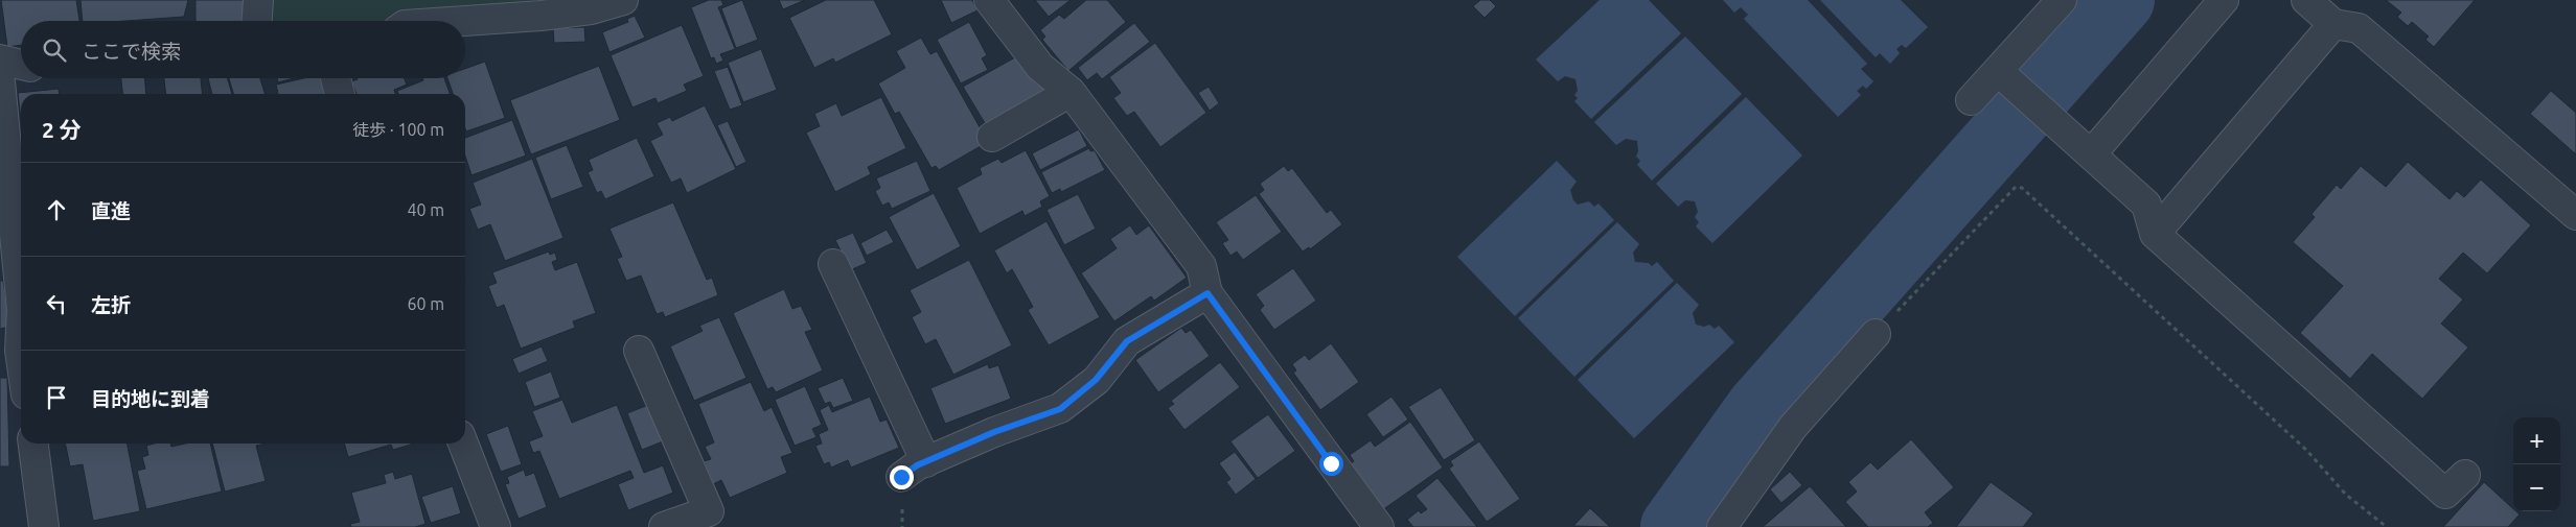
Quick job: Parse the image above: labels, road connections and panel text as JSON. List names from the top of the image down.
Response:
{
  "page": {
    "search": "ここで検索",
    "heading": ["2 分", "徒歩 · 100 m"],
    "list": [
      ["直進", "40 m"],
      ["左折", "60 m"],
      "目的地に到着"
    ],
    "map_buttons": ["+", "−"]
  }
}
